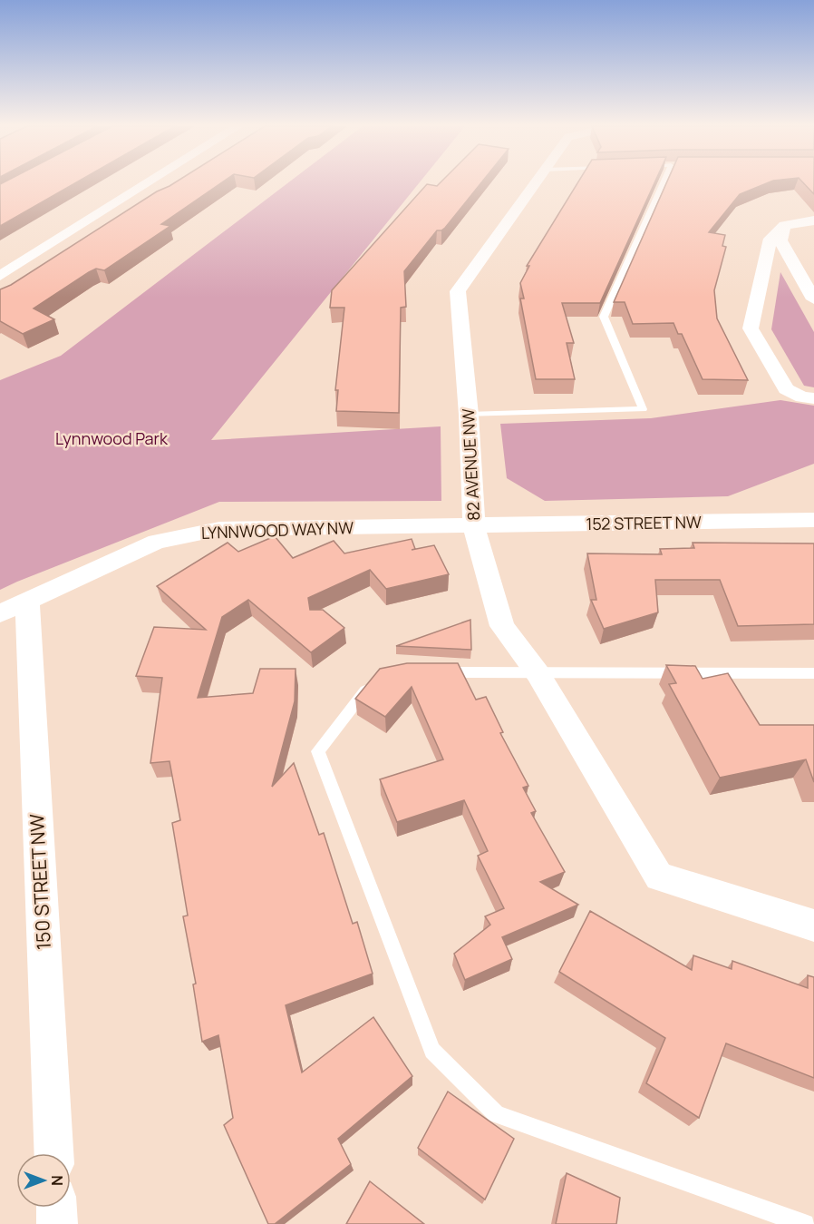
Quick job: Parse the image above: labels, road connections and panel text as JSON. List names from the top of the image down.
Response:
{
  "streets": {
    "street": [
      "82 AVENUE NW",
      "152 STREET NW",
      "LYNNWOOD WAY NW",
      "150 STREET NW"
    ]
  },
  "crossings": [
    ["82 AVENUE NW", "152 STREET NW"],
    ["82 AVENUE NW", "LYNNWOOD WAY NW"],
    ["152 STREET NW", "LYNNWOOD WAY NW"],
    ["LYNNWOOD WAY NW", "150 STREET NW"]
  ],
  "parks": ["Lynnwood Park"],
  "north": "right"
}
